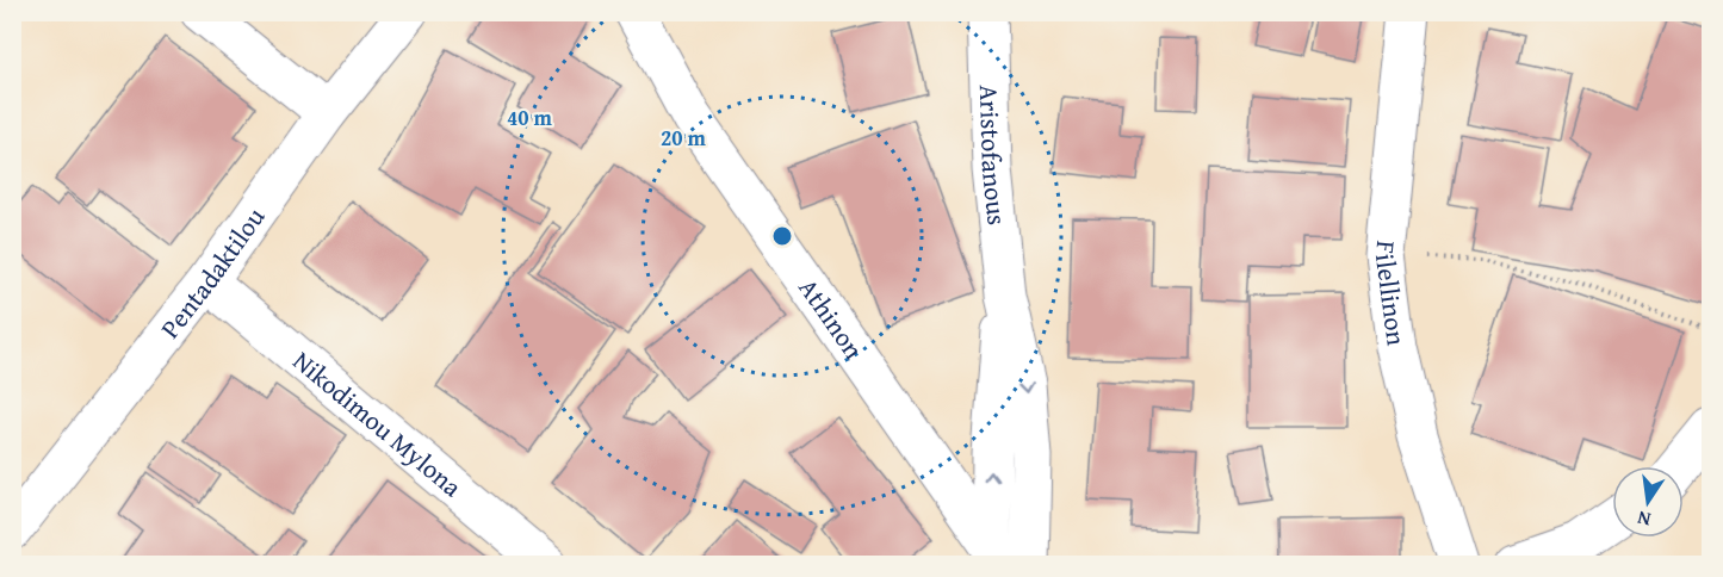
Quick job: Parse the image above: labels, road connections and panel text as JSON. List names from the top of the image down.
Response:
{
  "streets": {
    "street": [
      "Aristofanous",
      "Pentadaktilou",
      "Filellinon",
      "Athinon",
      "Nikodimou Mylona"
    ]
  },
  "crossings": [
    ["Aristofanous", "Athinon"],
    ["Pentadaktilou", "Nikodimou Mylona"]
  ],
  "north": "bottom",
  "rings": ["40 m", "20 m"]
}
